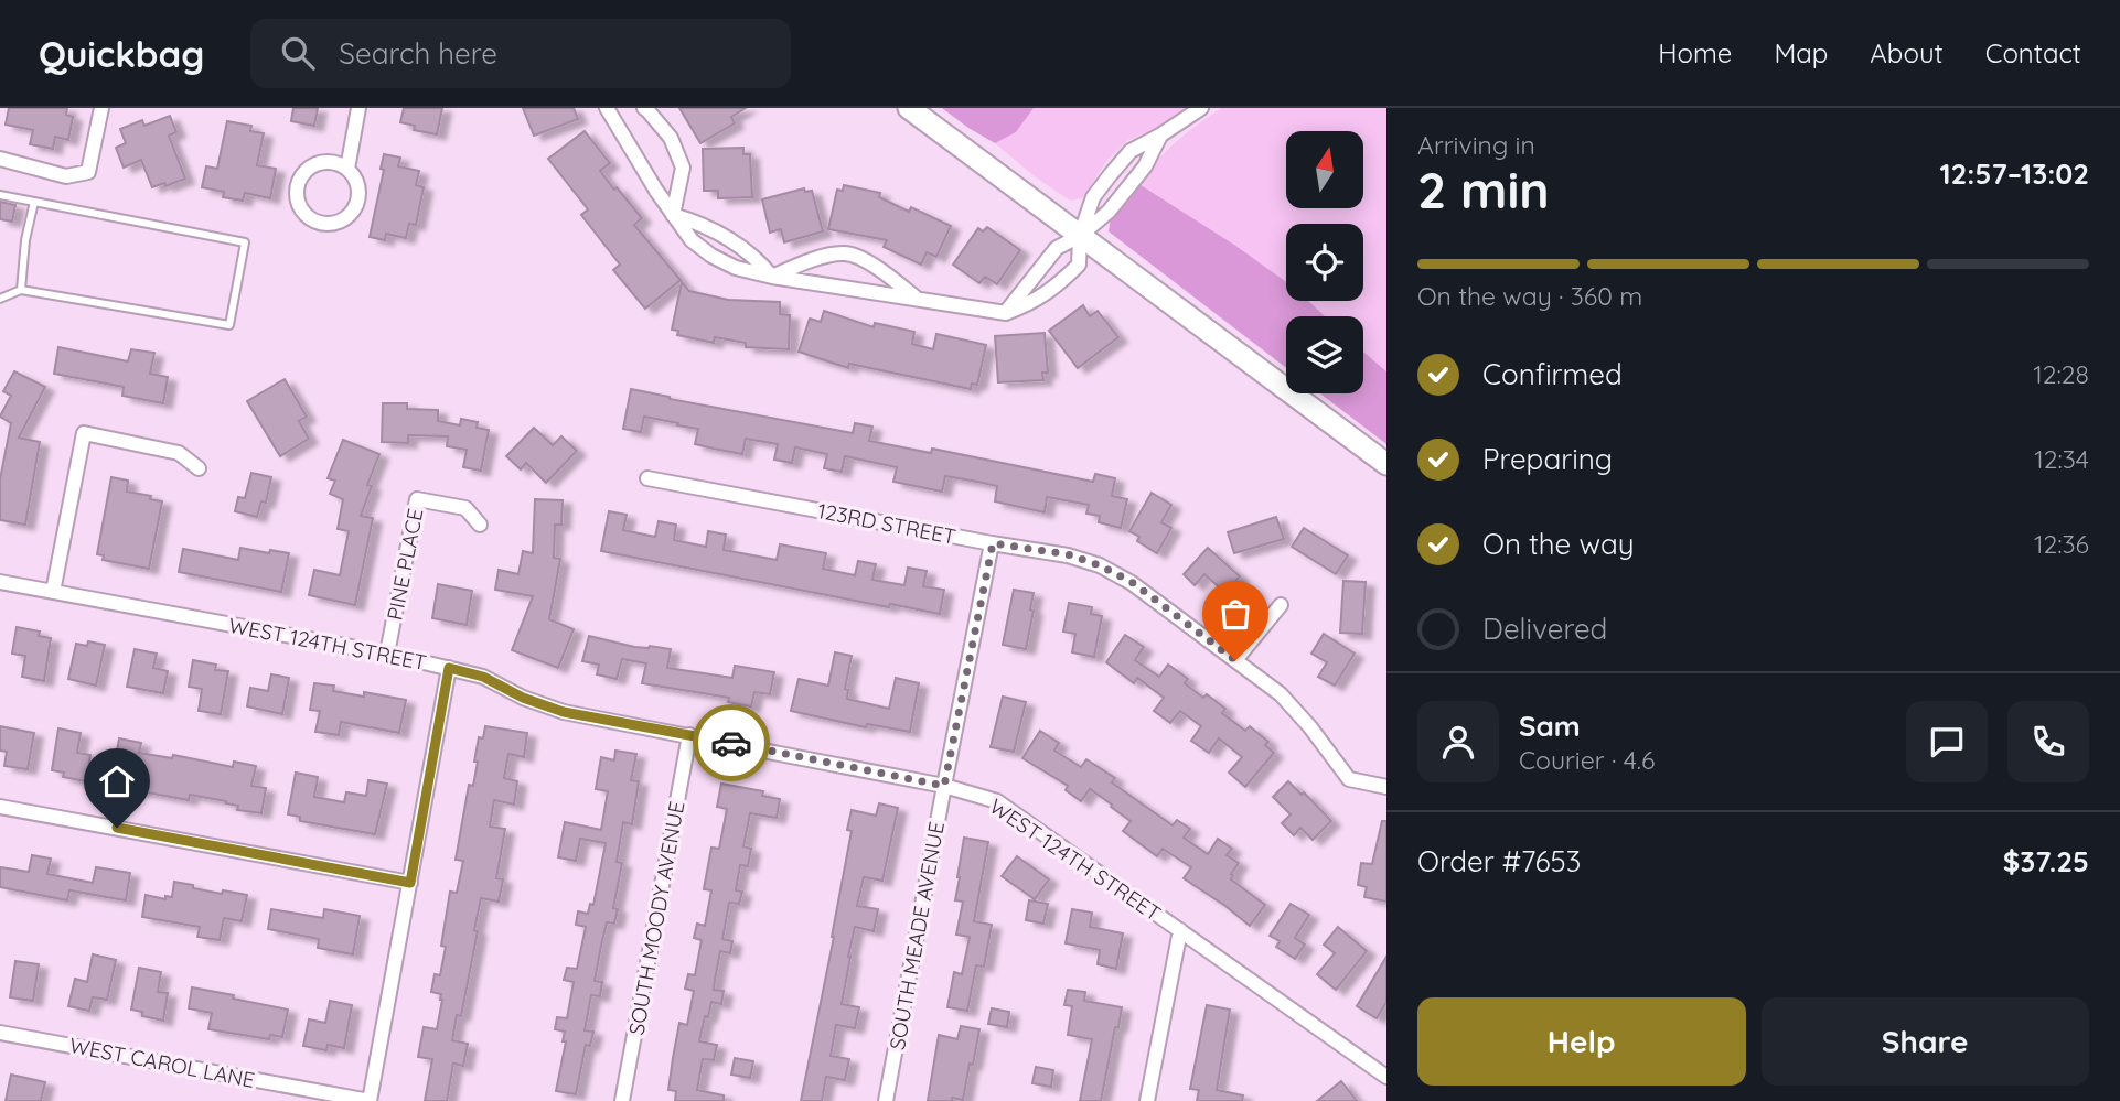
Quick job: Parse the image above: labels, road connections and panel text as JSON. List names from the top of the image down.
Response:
{
  "streets": {
    "street": [
      "123RD STREET",
      "PINE PLACE",
      "WEST 124TH STREET",
      "SOUTH MOODY AVENUE",
      "SOUTH MEADE AVENUE",
      "WEST CAROL LANE"
    ]
  },
  "crossings": [
    ["123RD STREET", "SOUTH MEADE AVENUE"],
    ["PINE PLACE", "WEST 124TH STREET"],
    ["WEST 124TH STREET", "SOUTH MOODY AVENUE"],
    ["WEST 124TH STREET", "SOUTH MEADE AVENUE"]
  ],
  "north": "top",
  "page": {
    "header": "Quickbag",
    "search": "Search here",
    "nav": [
      "Home",
      "Map",
      "About",
      "Contact"
    ],
    "heading": ["2 min", "Arriving in", "12:57–13:02"],
    "panel": [
      "Sam",
      "Courier · 4.6",
      "Order #7653",
      "$37.25"
    ],
    "bar": "On the way · 360 m",
    "list": [
      ["Confirmed", "12:28"],
      ["Preparing", "12:34"],
      ["On the way", "12:36"],
      "Delivered"
    ],
    "buttons": ["Help", "Share"]
  }
}
